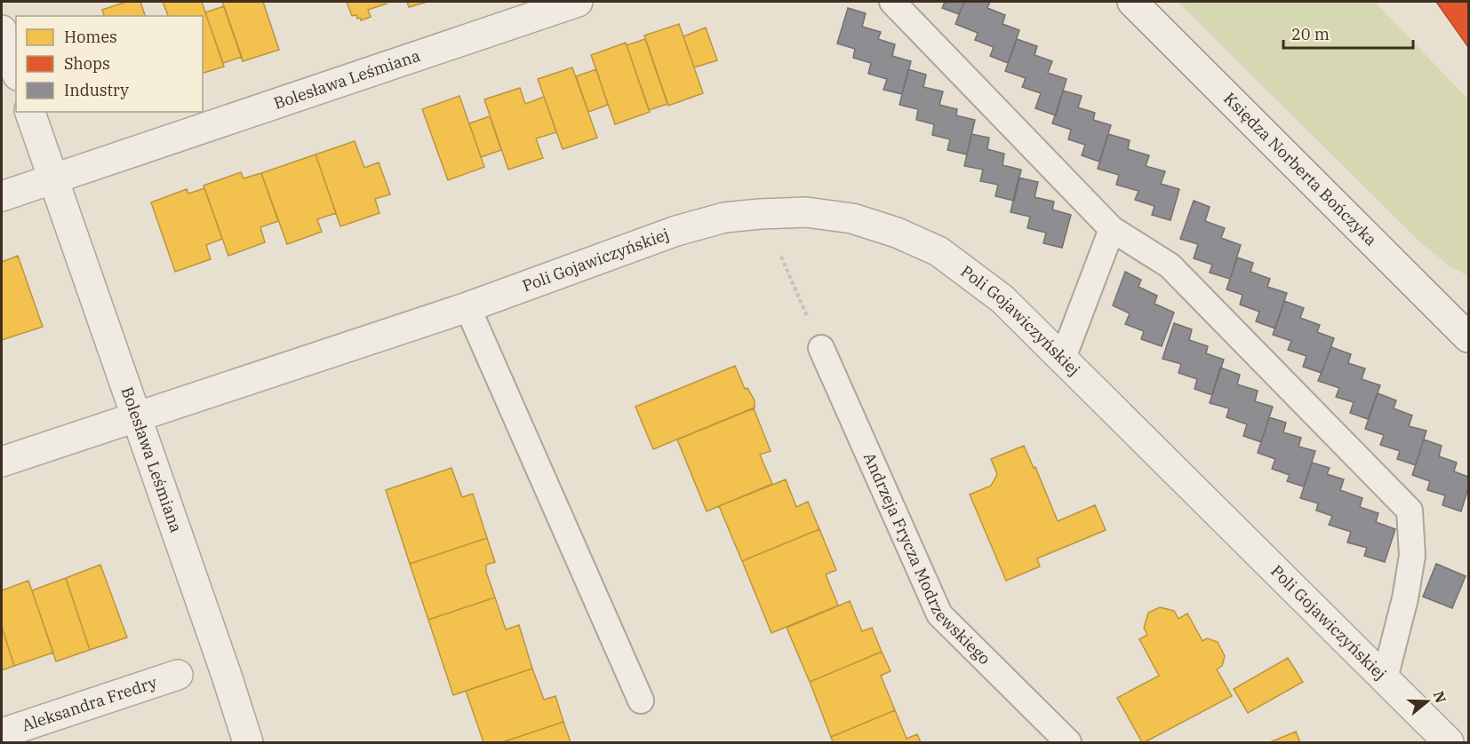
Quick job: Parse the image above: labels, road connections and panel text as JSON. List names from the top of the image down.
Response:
{
  "streets": {
    "street": [
      "Bolesława Leśmiana",
      "Księdza Norberta Bończyka",
      "Poli Gojawiczyńskiej",
      "Aleksandra Fredry"
    ],
    "lane": ["Andrzeja Frycza Modrzewskiego"]
  },
  "crossings": [
    ["Bolesława Leśmiana", "Poli Gojawiczyńskiej"]
  ],
  "legend": ["Homes", "Shops", "Industry"],
  "scale_bar": "20 m",
  "north": "right"
}
